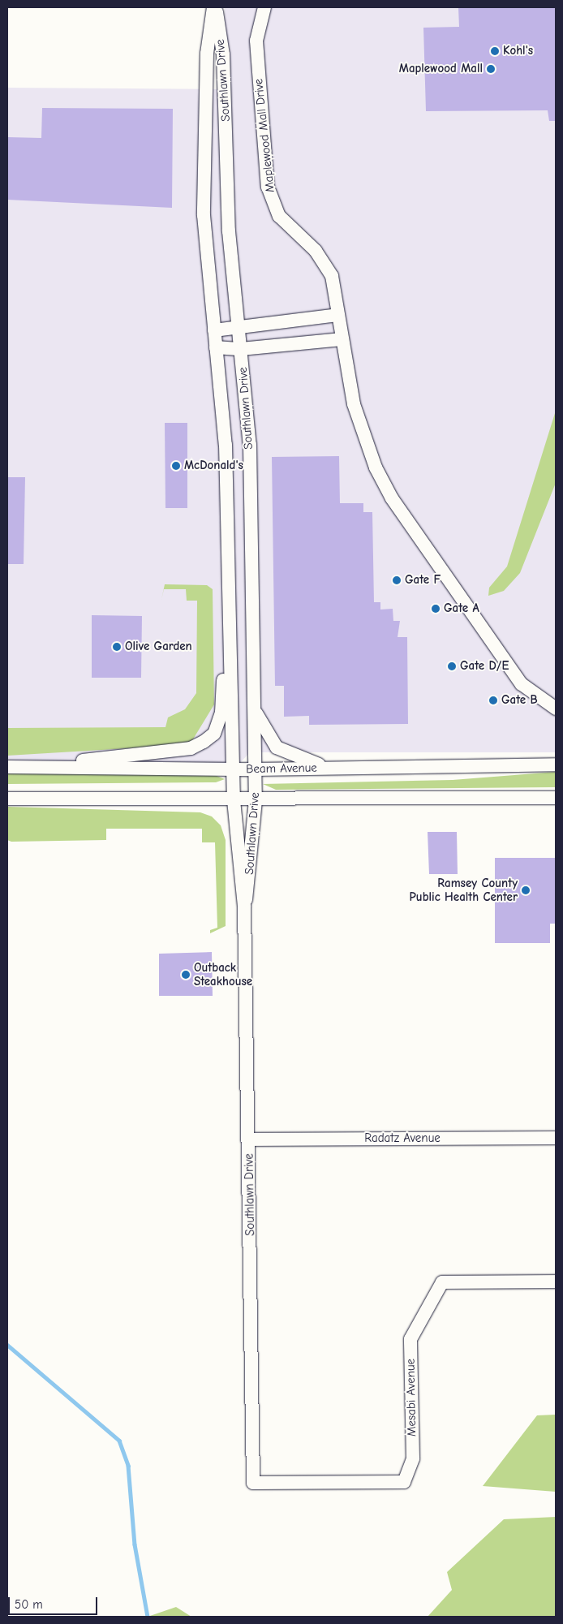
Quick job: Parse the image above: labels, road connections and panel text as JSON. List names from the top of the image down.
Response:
{
  "streets": {
    "street": [
      "Southlawn Drive",
      "Maplewood Mall Drive",
      "Beam Avenue",
      "Radatz Avenue",
      "Mesabi Avenue"
    ]
  },
  "crossings": [
    ["Southlawn Drive", "Beam Avenue"],
    ["Southlawn Drive", "Radatz Avenue"],
    ["Southlawn Drive", "Mesabi Avenue"]
  ],
  "places": [
    "Kohl's",
    "Maplewood Mall",
    "McDonald's",
    "Gate F",
    "Gate A",
    "Olive Garden",
    "Gate D/E",
    "Gate B",
    "Ramsey County Public Health Center",
    "Outback Steakhouse"
  ],
  "scale_bar": "50 m"
}
